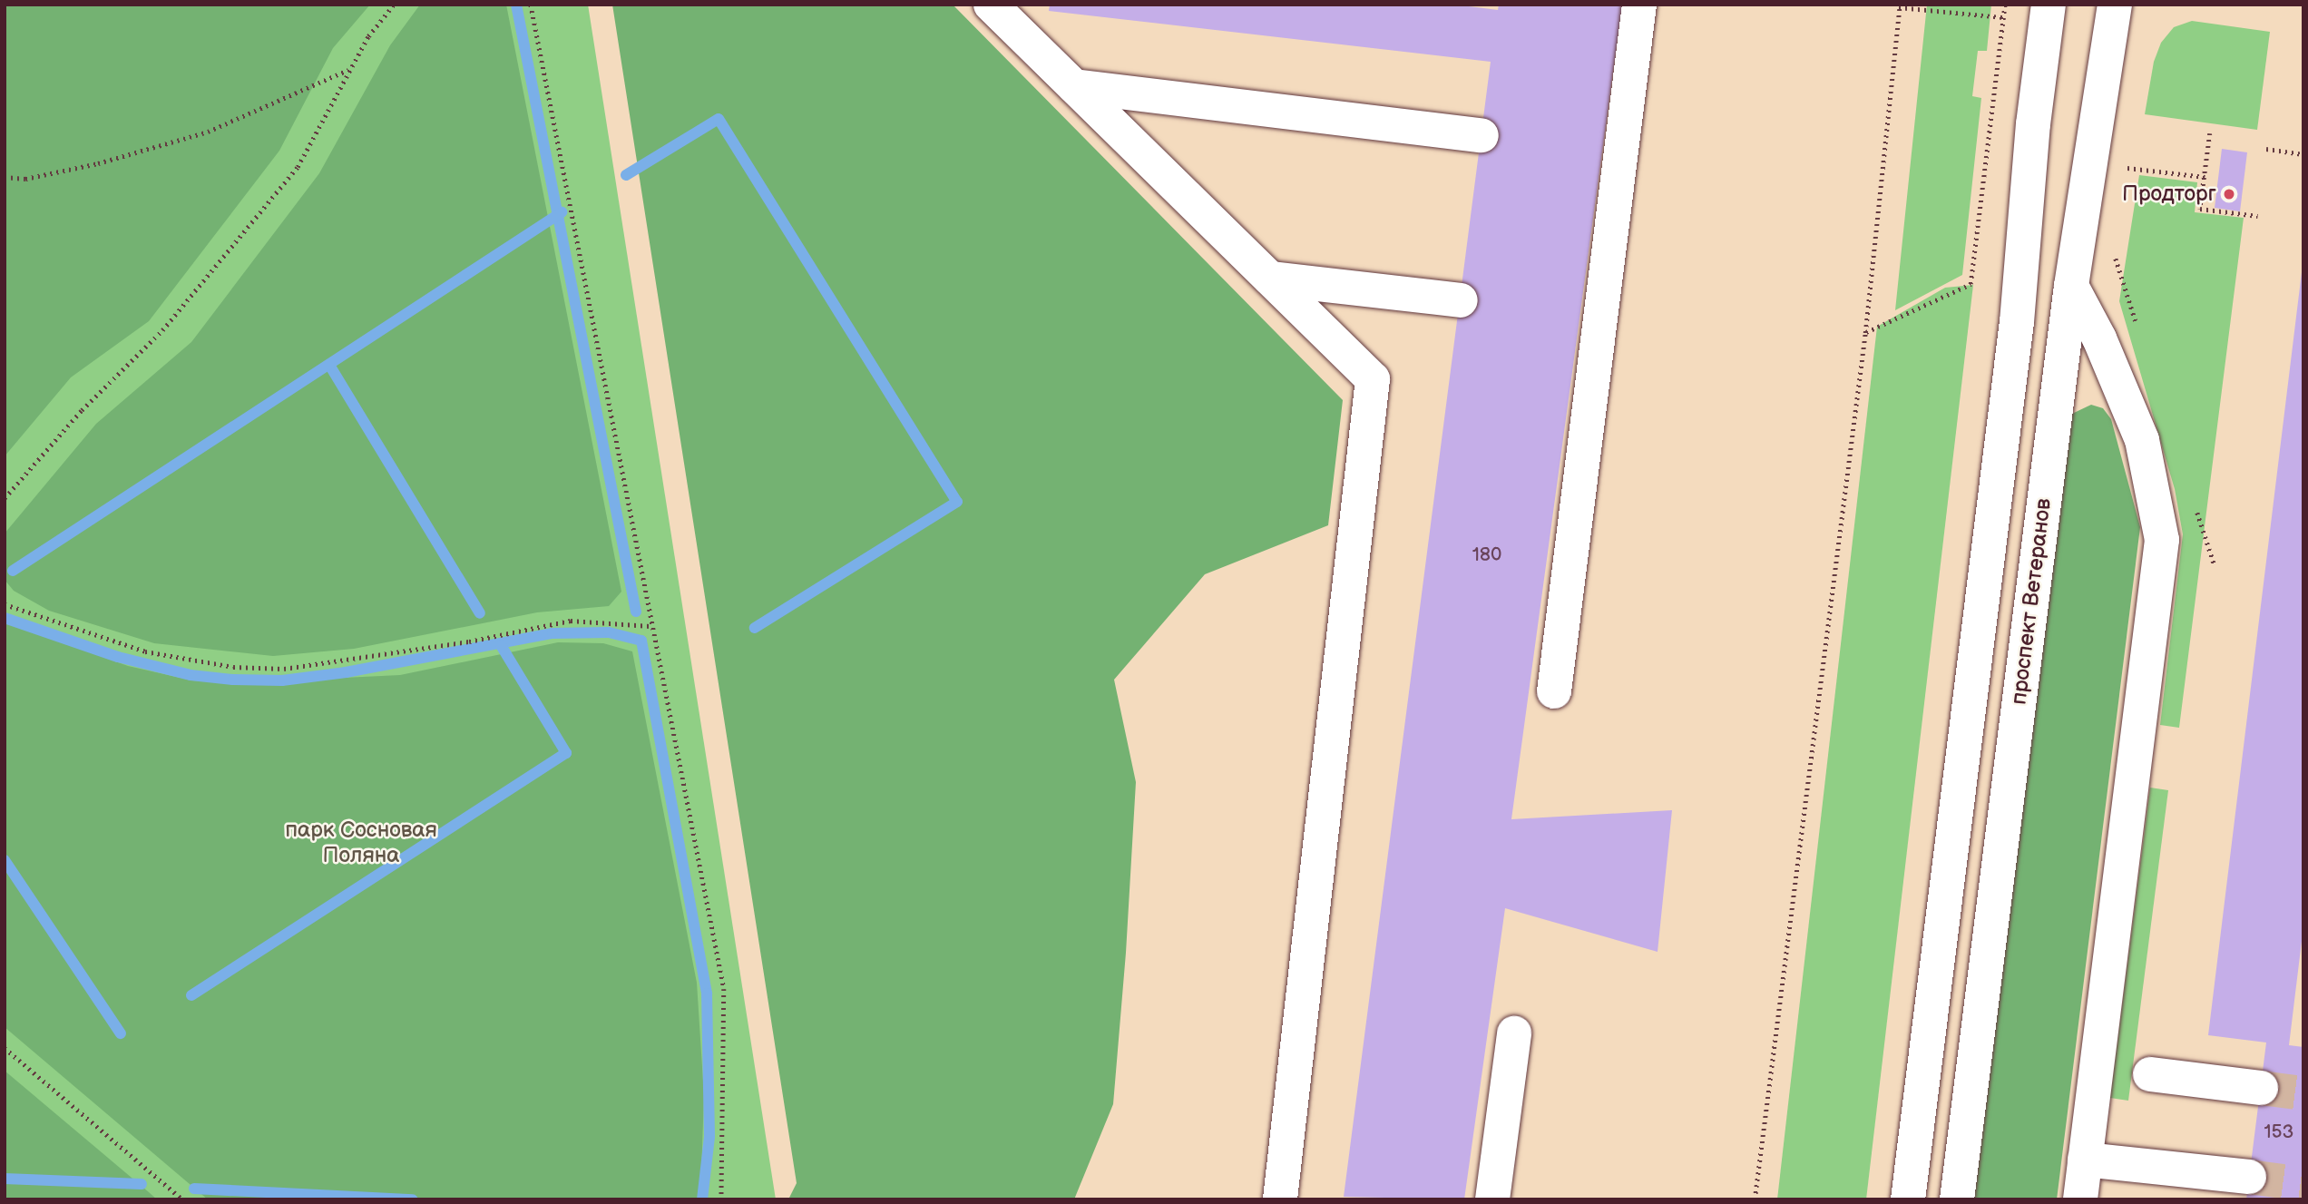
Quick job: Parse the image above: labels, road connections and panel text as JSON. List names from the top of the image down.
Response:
{
  "streets": {
    "main road": ["проспект Ветеранов"]
  },
  "parks": ["парк Сосновая Поляна"],
  "places": ["Продторг"],
  "house_numbers": ["180", "153"]
}
